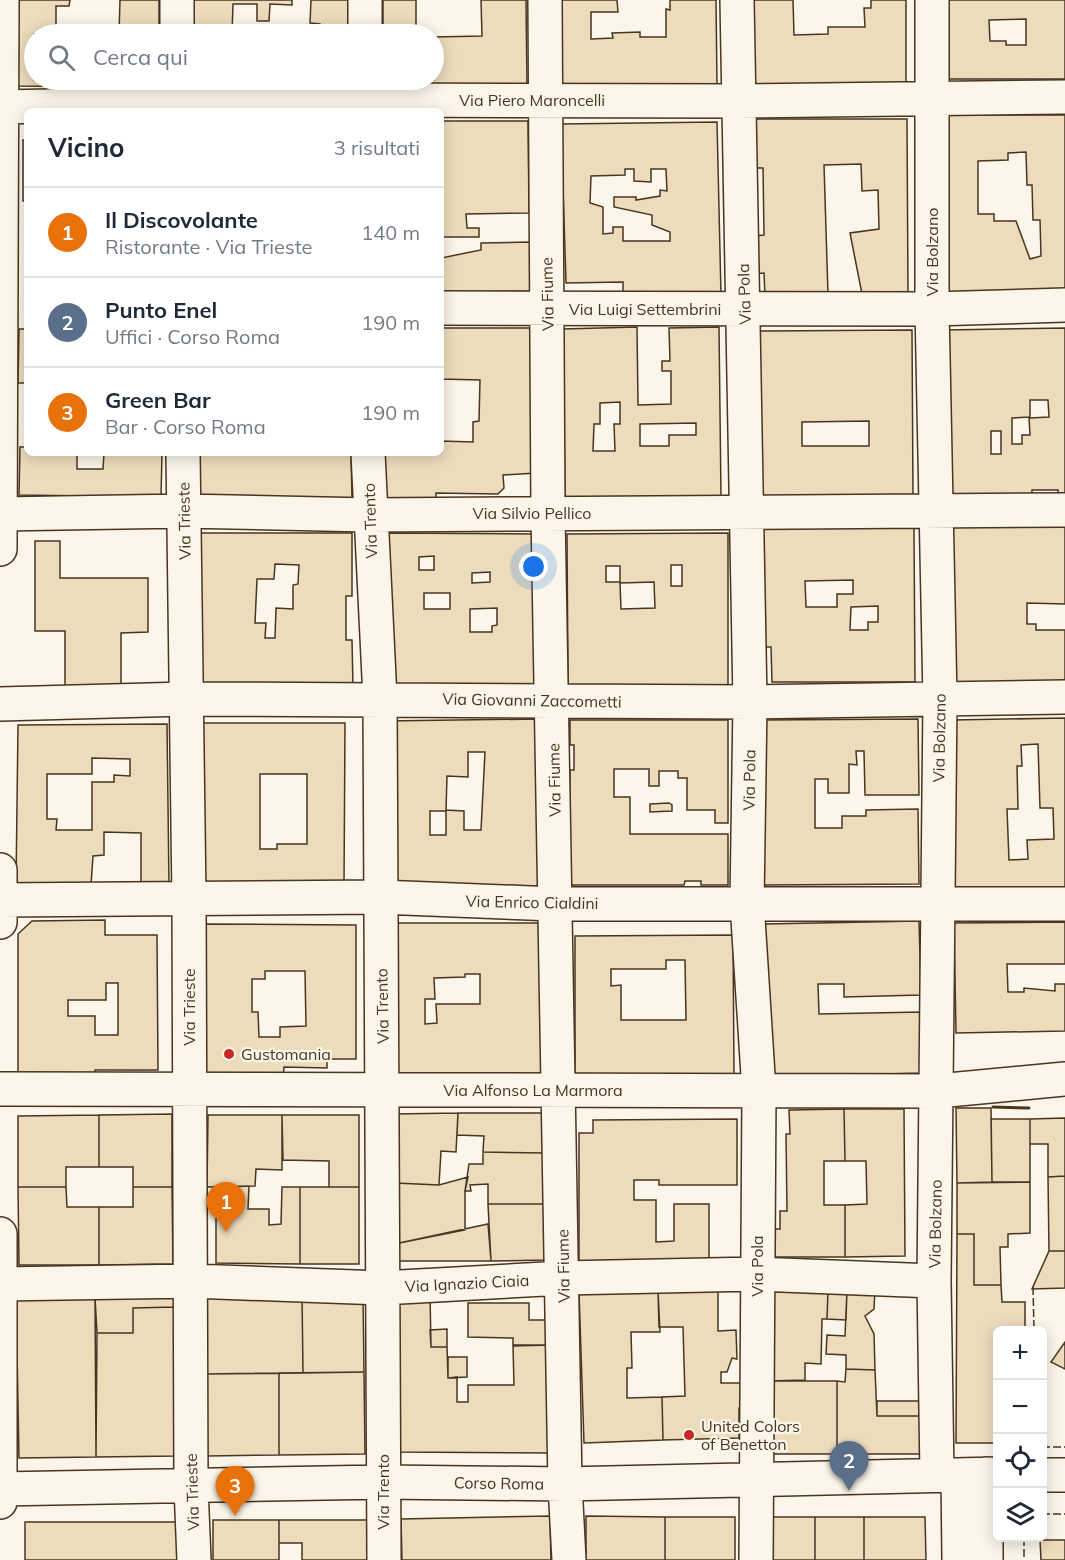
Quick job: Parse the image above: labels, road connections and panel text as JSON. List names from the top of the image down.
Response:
{
  "streets": {
    "street": [
      "Via Piero Maroncelli",
      "Via Bolzano",
      "Via Fiume",
      "Via Pola",
      "Via Luigi Settembrini",
      "Via Silvio Pellico",
      "Via Trieste",
      "Via Trento",
      "Via Giovanni Zaccometti",
      "Via Enrico Cialdini",
      "Via Alfonso La Marmora",
      "Via Ignazio Ciaia",
      "Corso Roma"
    ]
  },
  "crossings": [
    ["Via Piero Maroncelli", "Via Bolzano"],
    ["Via Piero Maroncelli", "Via Fiume"],
    ["Via Piero Maroncelli", "Via Pola"],
    ["Via Bolzano", "Via Luigi Settembrini"],
    ["Via Bolzano", "Via Silvio Pellico"],
    ["Via Bolzano", "Via Giovanni Zaccometti"],
    ["Via Bolzano", "Via Enrico Cialdini"],
    ["Via Bolzano", "Via Alfonso La Marmora"],
    ["Via Bolzano", "Via Ignazio Ciaia"],
    ["Via Bolzano", "Corso Roma"],
    ["Via Fiume", "Via Luigi Settembrini"],
    ["Via Fiume", "Via Silvio Pellico"],
    ["Via Fiume", "Via Giovanni Zaccometti"],
    ["Via Fiume", "Via Enrico Cialdini"],
    ["Via Fiume", "Via Alfonso La Marmora"],
    ["Via Fiume", "Via Ignazio Ciaia"],
    ["Via Fiume", "Corso Roma"],
    ["Via Pola", "Via Luigi Settembrini"],
    ["Via Pola", "Via Silvio Pellico"],
    ["Via Pola", "Via Giovanni Zaccometti"],
    ["Via Pola", "Via Enrico Cialdini"],
    ["Via Pola", "Via Alfonso La Marmora"],
    ["Via Pola", "Via Ignazio Ciaia"],
    ["Via Pola", "Corso Roma"],
    ["Via Silvio Pellico", "Via Trieste"],
    ["Via Silvio Pellico", "Via Trento"],
    ["Via Trieste", "Via Giovanni Zaccometti"],
    ["Via Trieste", "Via Enrico Cialdini"],
    ["Via Trieste", "Via Alfonso La Marmora"],
    ["Via Trieste", "Via Ignazio Ciaia"],
    ["Via Trieste", "Corso Roma"],
    ["Via Trento", "Via Giovanni Zaccometti"],
    ["Via Trento", "Via Enrico Cialdini"],
    ["Via Trento", "Via Alfonso La Marmora"],
    ["Via Trento", "Via Ignazio Ciaia"],
    ["Via Trento", "Corso Roma"]
  ],
  "places": ["Gustomania", "United Colors of Benetton"],
  "page": {
    "search": "Cerca qui",
    "heading": ["Vicino", "3 risultati"],
    "list": [
      {
        "mark": "1",
        "name": "Il Discovolante",
        "note": "Ristorante · Via Trieste",
        "value": "140 m"
      },
      {
        "mark": "2",
        "name": "Punto Enel",
        "note": "Uffici · Corso Roma",
        "value": "190 m"
      },
      {
        "mark": "3",
        "name": "Green Bar",
        "note": "Bar · Corso Roma",
        "value": "190 m"
      }
    ],
    "pins": ["1", "2", "3"],
    "map_buttons": ["+", "−"]
  }
}
